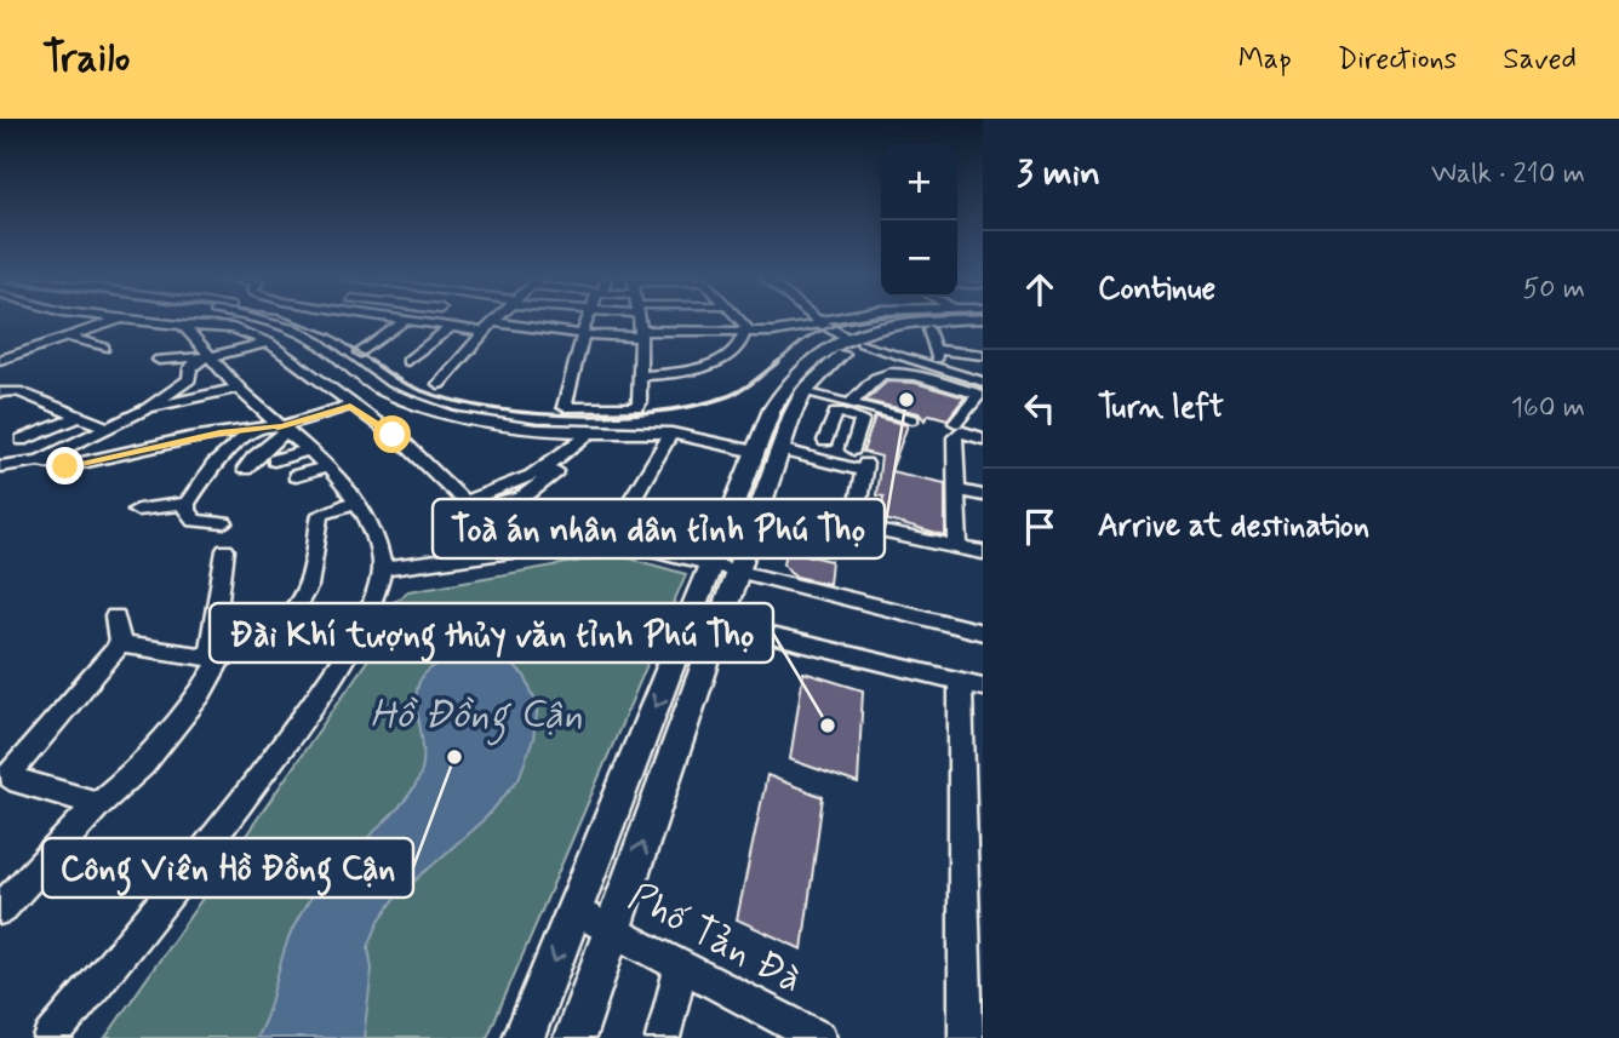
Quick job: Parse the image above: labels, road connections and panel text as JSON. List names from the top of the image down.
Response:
{
  "streets": {
    "street": ["Phố Tản Đà"]
  },
  "water": ["Hồ Đồng Cận"],
  "places": ["Toà án nhân dân tỉnh Phú Thọ", "Đài Khí tượng thủy văn tỉnh Phú Thọ", "Công Viên Hồ Đồng Cận"],
  "page": {
    "header": "Trailo",
    "nav": ["Map", "Directions", "Saved"],
    "heading": ["3 min", "Walk · 210 m"],
    "map_buttons": ["+", "−"],
    "list": [
      ["Continue", "50 m"],
      ["Turn left", "160 m"],
      "Arrive at destination"
    ]
  }
}
